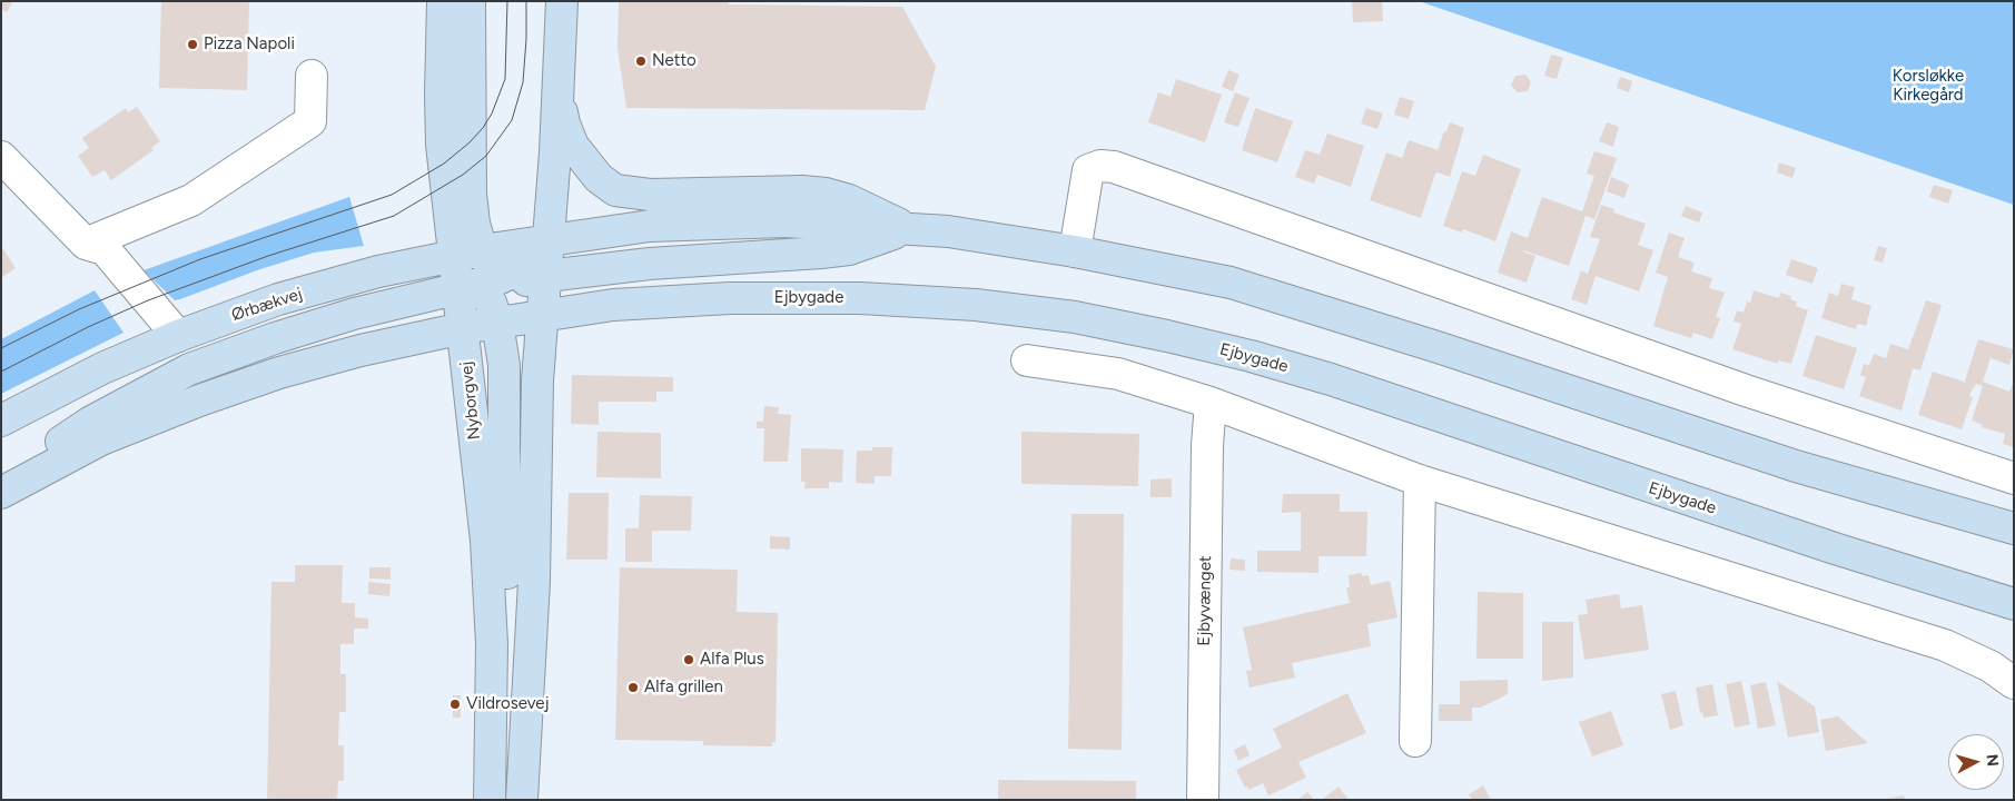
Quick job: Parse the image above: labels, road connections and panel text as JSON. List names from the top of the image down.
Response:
{
  "streets": {
    "main road": ["Ejbygade", "Ørbækvej", "Nyborgvej"],
    "street": ["Ejbyvænget"]
  },
  "crossings": [
    ["Ejbygade", "Nyborgvej"]
  ],
  "parks": ["Korsløkke Kirkegård"],
  "places": [
    "Pizza Napoli",
    "Netto",
    "Alfa Plus",
    "Alfa grillen",
    "Vildrosevej"
  ],
  "north": "right"
}
